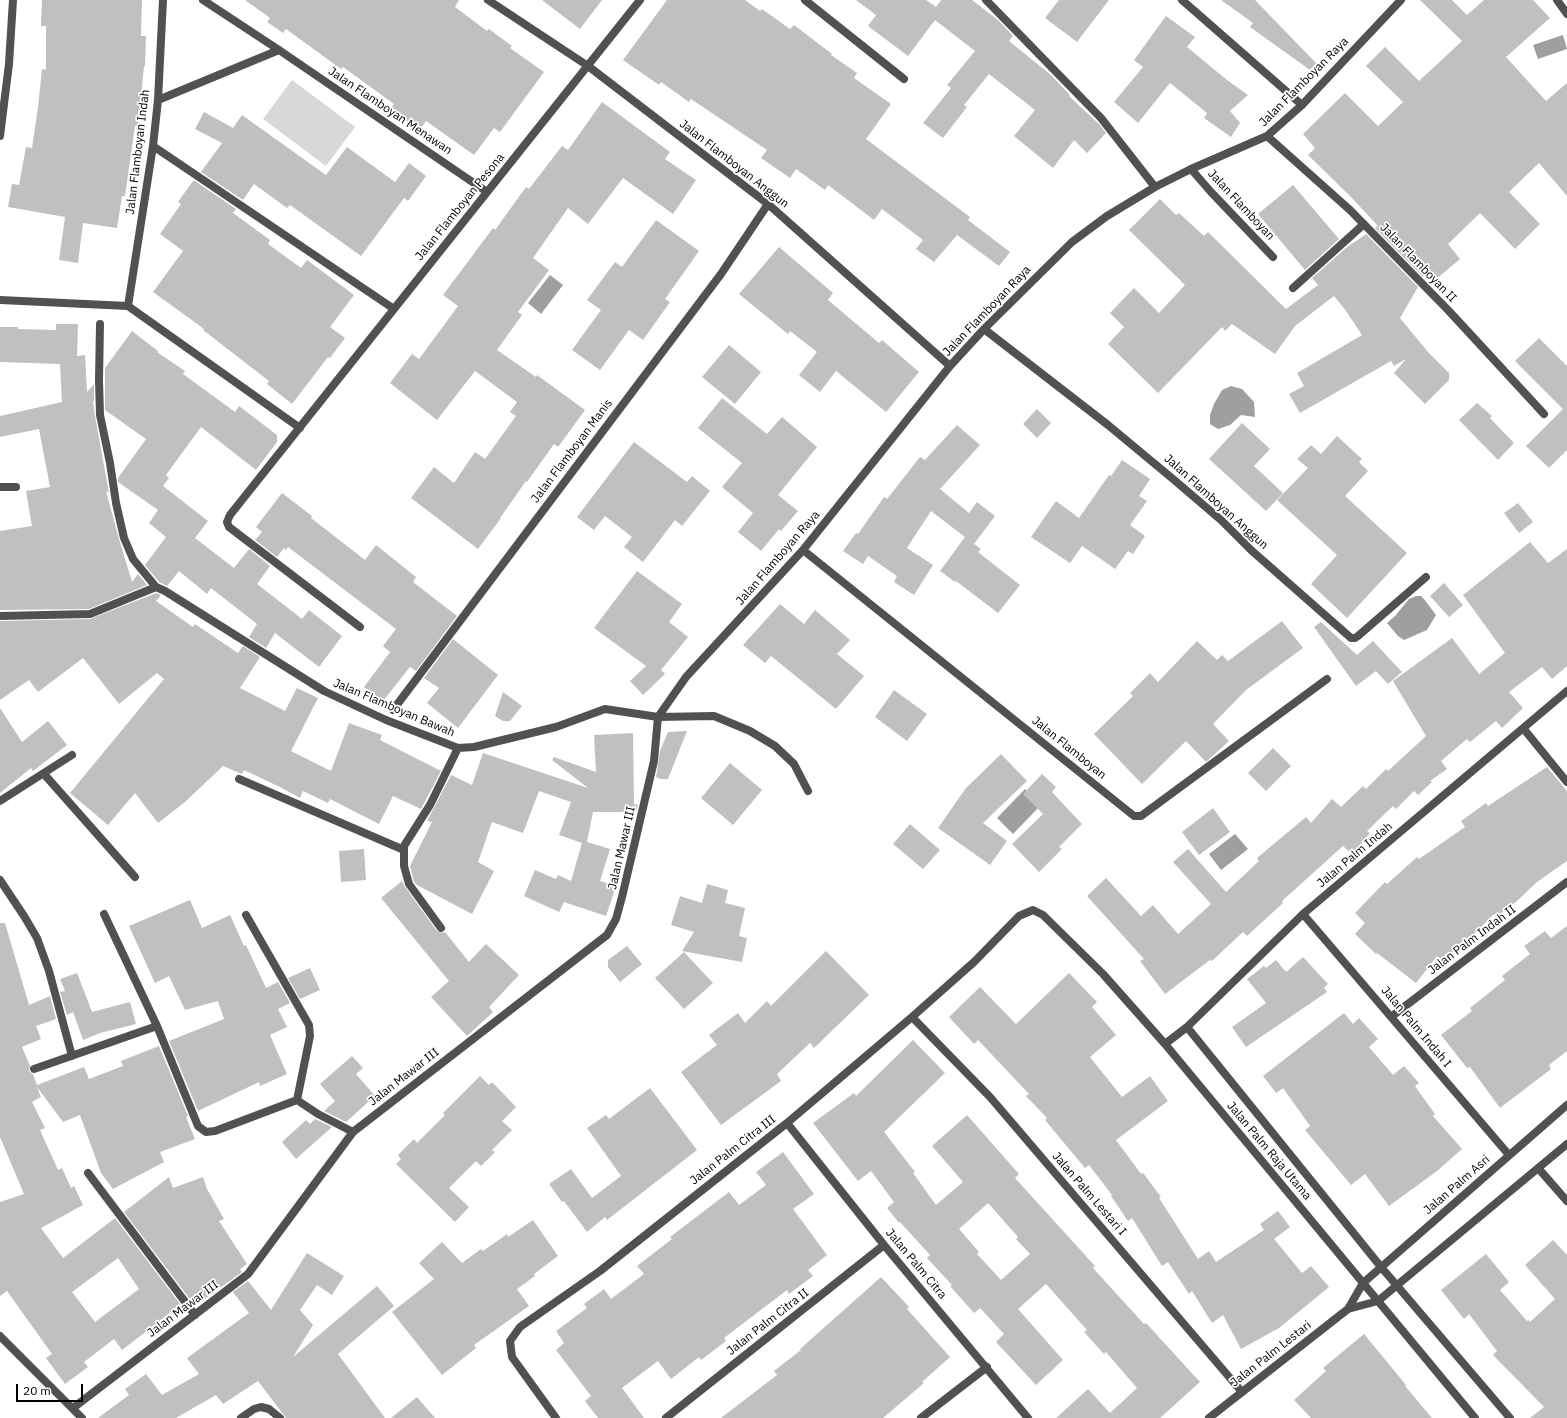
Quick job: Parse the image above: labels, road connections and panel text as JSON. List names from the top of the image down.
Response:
{
  "streets": {
    "street": [
      "Jalan Flamboyan Raya",
      "Jalan Flamboyan Menawan",
      "Jalan Flamboyan Indah",
      "Jalan Flamboyan Anggun",
      "Jalan Flamboyan",
      "Jalan Flamboyan Pesona",
      "Jalan Flamboyan II",
      "Jalan Flamboyan Manis",
      "Jalan Flamboyan Bawah",
      "Jalan Mawar III",
      "Jalan Palm Indah",
      "Jalan Palm Indah II",
      "Jalan Palm Indah I",
      "Jalan Palm Citra III",
      "Jalan Palm Raja Utama",
      "Jalan Palm Asri",
      "Jalan Palm Lestari I",
      "Jalan Palm Citra",
      "Jalan Palm Citra II",
      "Jalan Palm Lestari"
    ]
  },
  "crossings": [
    ["Jalan Flamboyan Raya", "Jalan Flamboyan Anggun"],
    ["Jalan Flamboyan Raya", "Jalan Flamboyan"],
    ["Jalan Flamboyan Raya", "Jalan Flamboyan II"],
    ["Jalan Flamboyan Raya", "Jalan Flamboyan Bawah"],
    ["Jalan Flamboyan Raya", "Jalan Mawar III"],
    ["Jalan Flamboyan Menawan", "Jalan Flamboyan Pesona"],
    ["Jalan Flamboyan Anggun", "Jalan Flamboyan Pesona"],
    ["Jalan Flamboyan Anggun", "Jalan Flamboyan Manis"],
    ["Jalan Flamboyan Bawah", "Jalan Mawar III"],
    ["Jalan Palm Indah", "Jalan Palm Indah I"],
    ["Jalan Palm Indah", "Jalan Palm Raja Utama"],
    ["Jalan Palm Indah II", "Jalan Palm Indah I"],
    ["Jalan Palm Indah I", "Jalan Palm Asri"],
    ["Jalan Palm Citra III", "Jalan Palm Raja Utama"],
    ["Jalan Palm Citra III", "Jalan Palm Lestari I"],
    ["Jalan Palm Citra III", "Jalan Palm Citra"],
    ["Jalan Palm Raja Utama", "Jalan Palm Asri"],
    ["Jalan Palm Raja Utama", "Jalan Palm Lestari"],
    ["Jalan Palm Asri", "Jalan Palm Lestari"],
    ["Jalan Palm Lestari I", "Jalan Palm Lestari"],
    ["Jalan Palm Citra", "Jalan Palm Citra II"]
  ],
  "scale_bar": "20 m"
}
